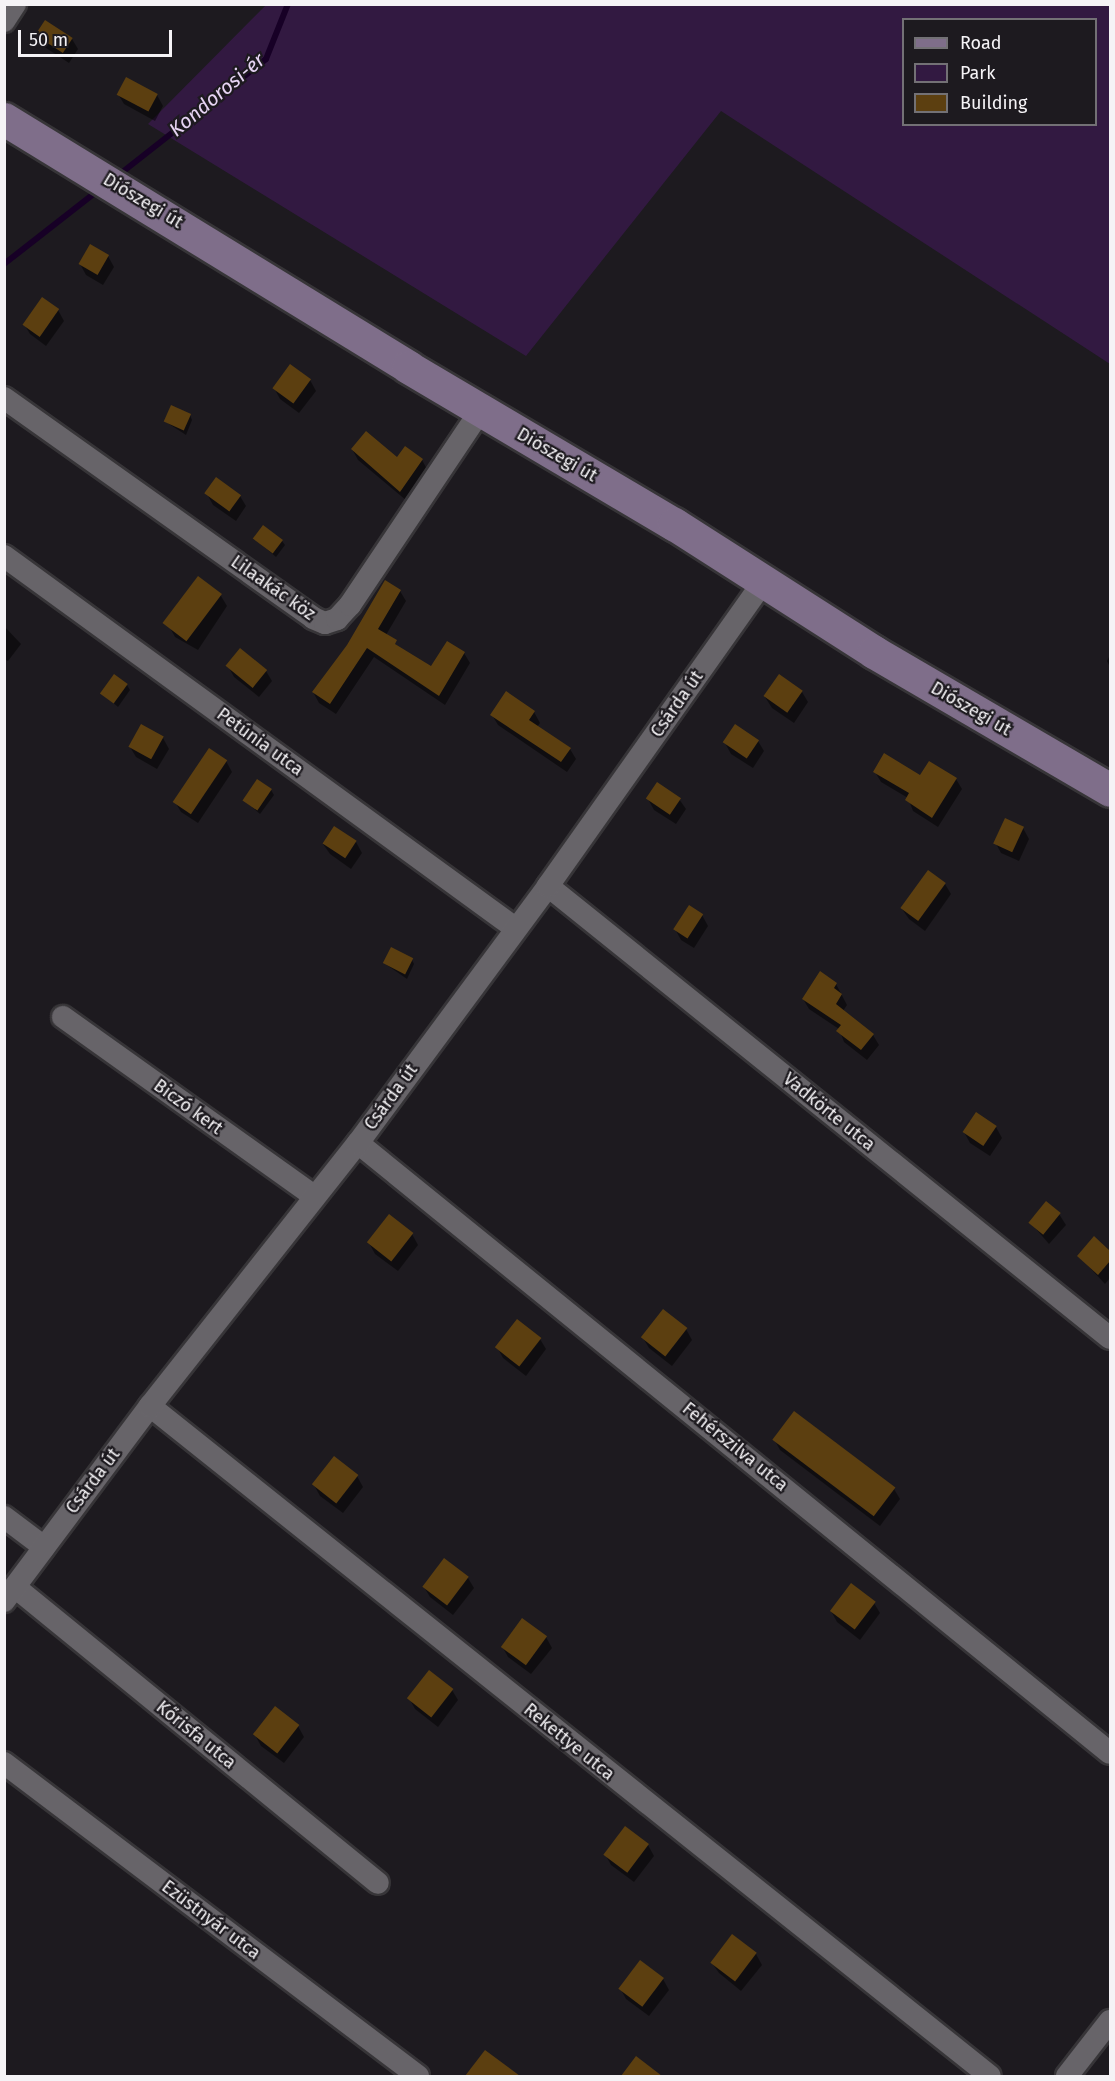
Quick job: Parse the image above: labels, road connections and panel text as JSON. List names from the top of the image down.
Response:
{
  "streets": {
    "main road": ["Diószegi út"],
    "street": [
      "Lilaakác köz",
      "Csárda út",
      "Petúnia utca",
      "Biczó kert",
      "Vadkörte utca",
      "Fehérszilva utca",
      "Kőrisfa utca",
      "Rekettye utca",
      "Ezüstnyár utca"
    ]
  },
  "crossings": [
    ["Diószegi út", "Lilaakác köz"],
    ["Diószegi út", "Csárda út"],
    ["Csárda út", "Petúnia utca"],
    ["Csárda út", "Biczó kert"],
    ["Csárda út", "Vadkörte utca"],
    ["Csárda út", "Fehérszilva utca"],
    ["Csárda út", "Kőrisfa utca"],
    ["Csárda út", "Rekettye utca"]
  ],
  "water": ["Kondorosi-ér"],
  "legend": ["Road", "Park", "Building"],
  "scale_bar": "50 m"
}
